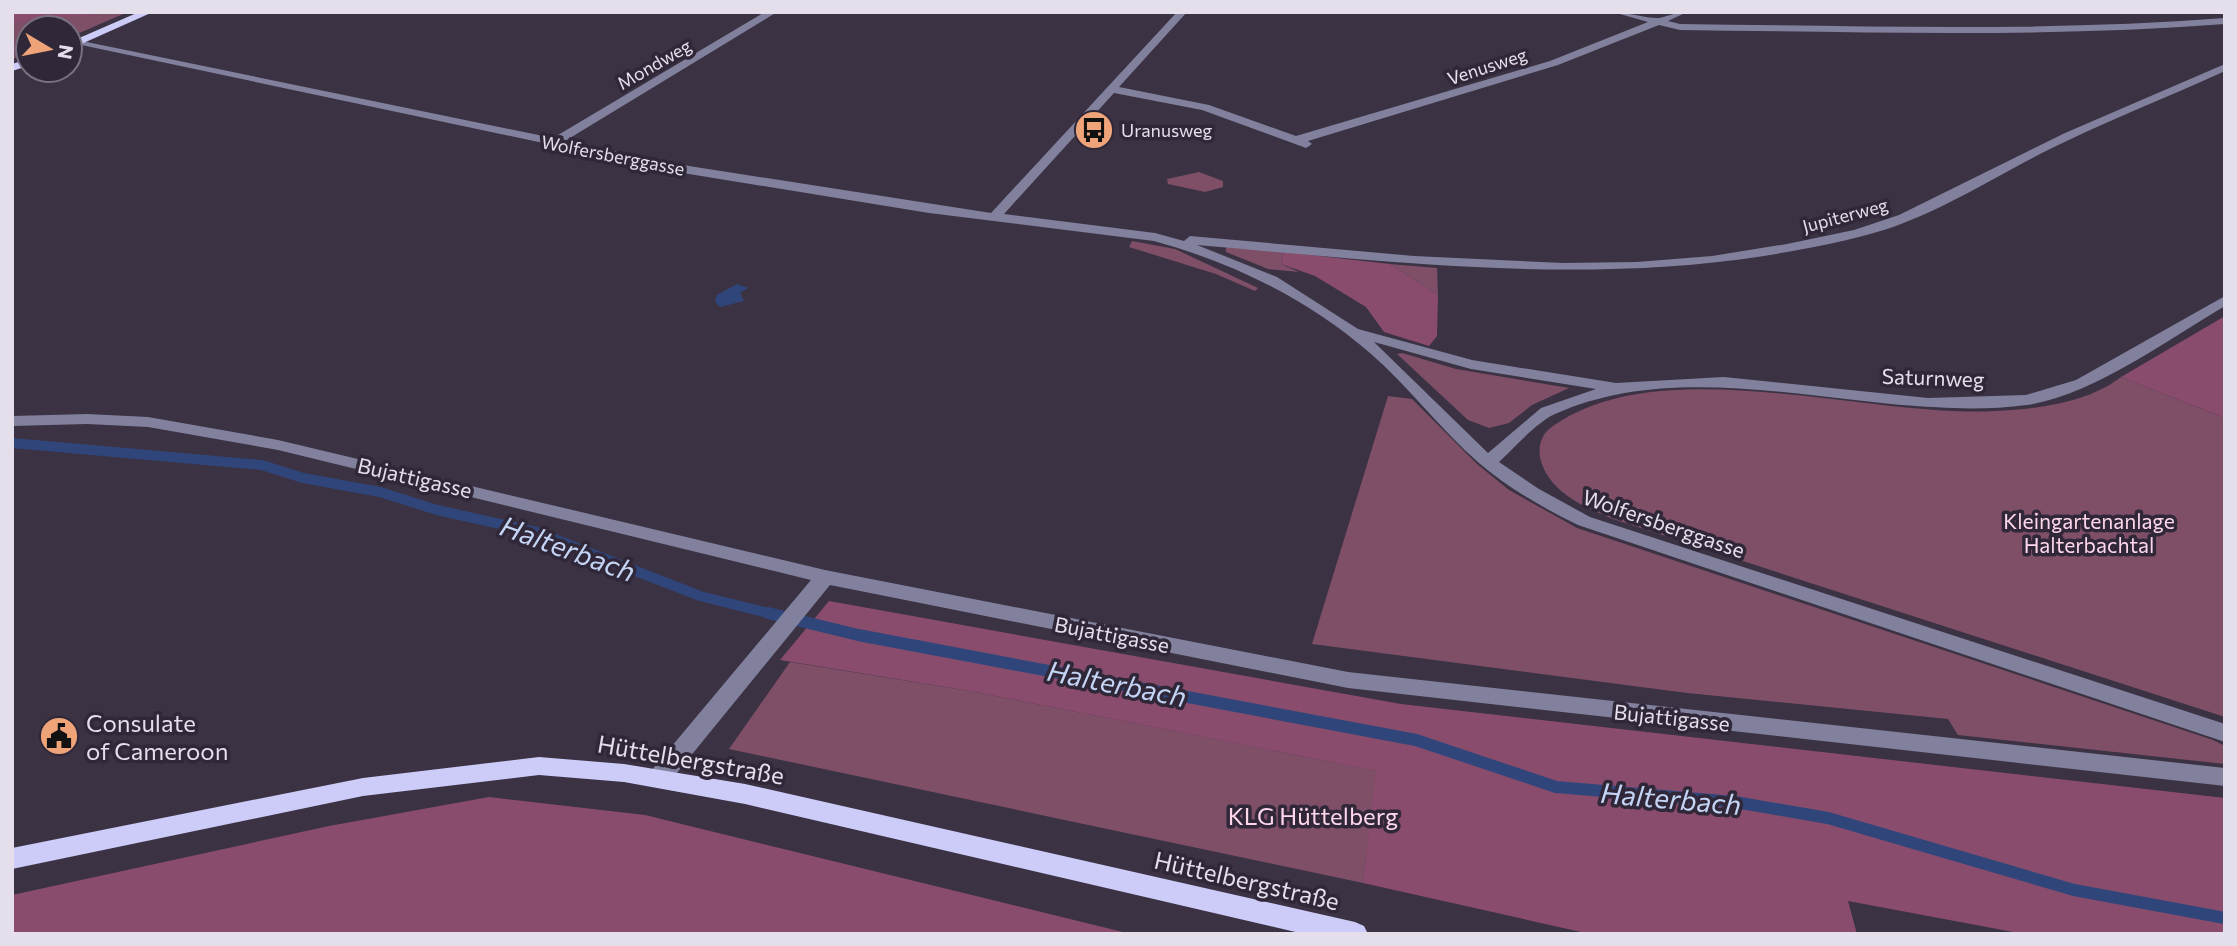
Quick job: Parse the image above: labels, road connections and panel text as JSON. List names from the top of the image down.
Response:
{
  "streets": {
    "main road": ["Hüttelbergstraße"],
    "street": [
      "Mondweg",
      "Venusweg",
      "Wolfersberggasse",
      "Jupiterweg",
      "Saturnweg",
      "Bujattigasse"
    ]
  },
  "crossings": [
    ["Mondweg", "Wolfersberggasse"],
    ["Wolfersberggasse", "Jupiterweg"],
    ["Wolfersberggasse", "Saturnweg"]
  ],
  "water": ["Halterbach"],
  "parks": ["Kleingartenanlage Halterbachtal", "KLG Hüttelberg"],
  "places": {
    "bus stop": ["Uranusweg"],
    "public building": ["Consulate of Cameroon"]
  },
  "north": "right"
}
